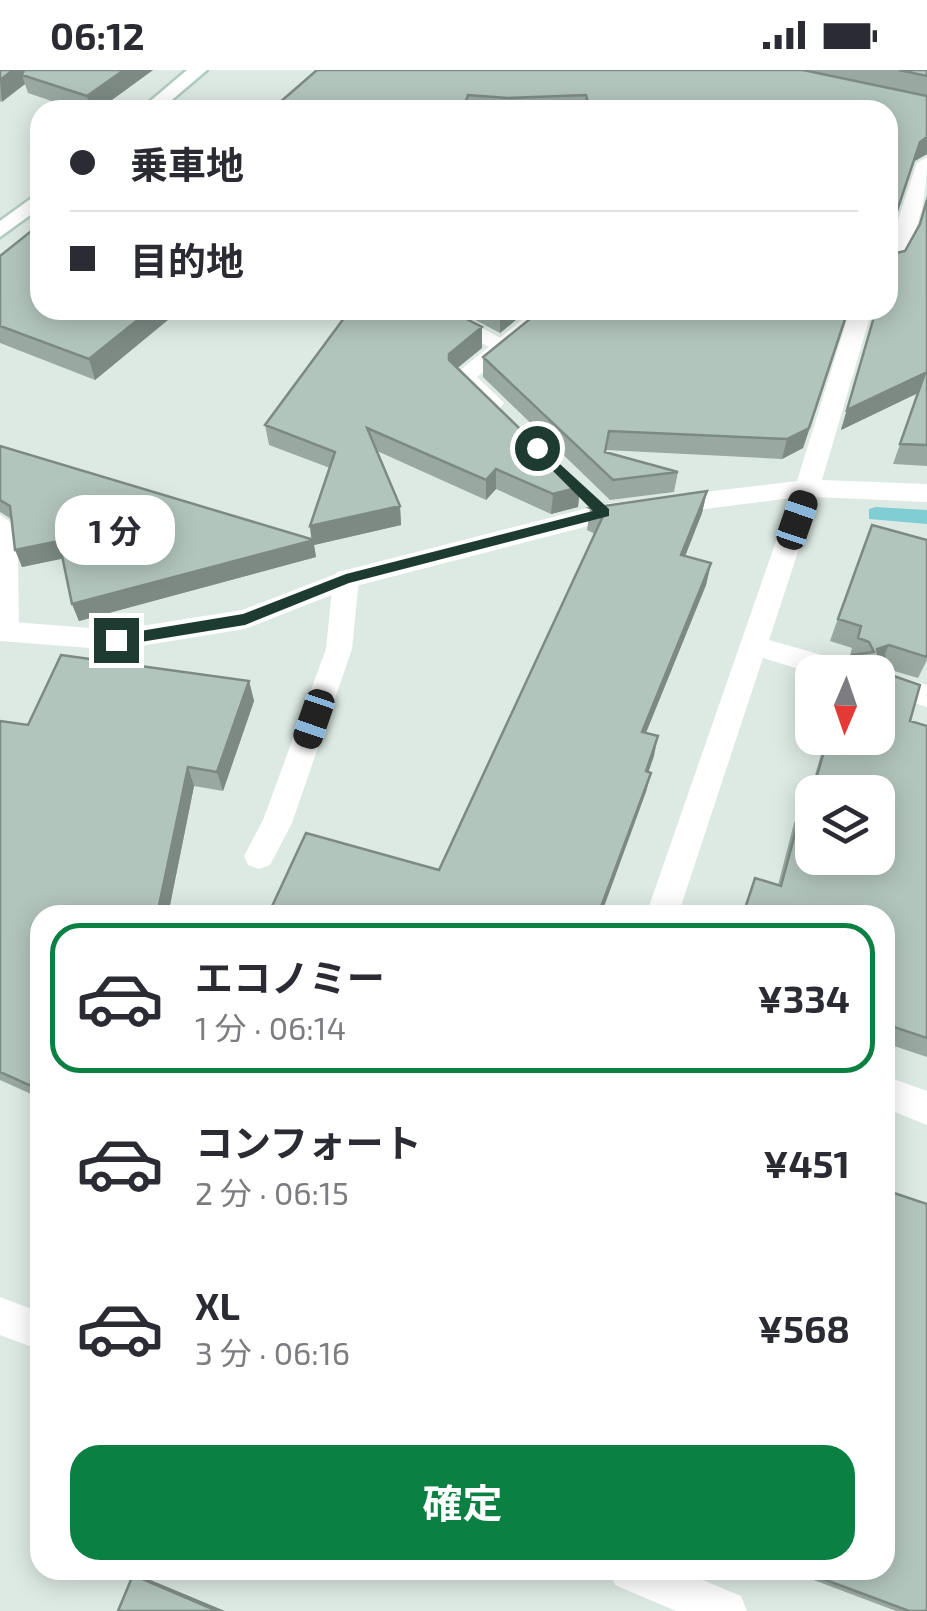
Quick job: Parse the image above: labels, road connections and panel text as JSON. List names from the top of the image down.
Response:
{
  "north": "bottom",
  "page": {
    "status": "06:12",
    "banner": ["乗車地", "目的地"],
    "bubble": "1 分",
    "list": [
      {
        "name": "エコノミー",
        "note": "1 分 · 06:14",
        "value": "¥334"
      },
      {
        "name": "コンフォート",
        "note": "2 分 · 06:15",
        "value": "¥451"
      },
      {
        "name": "XL",
        "note": "3 分 · 06:16",
        "value": "¥568"
      }
    ],
    "buttons": "確定"
  }
}
